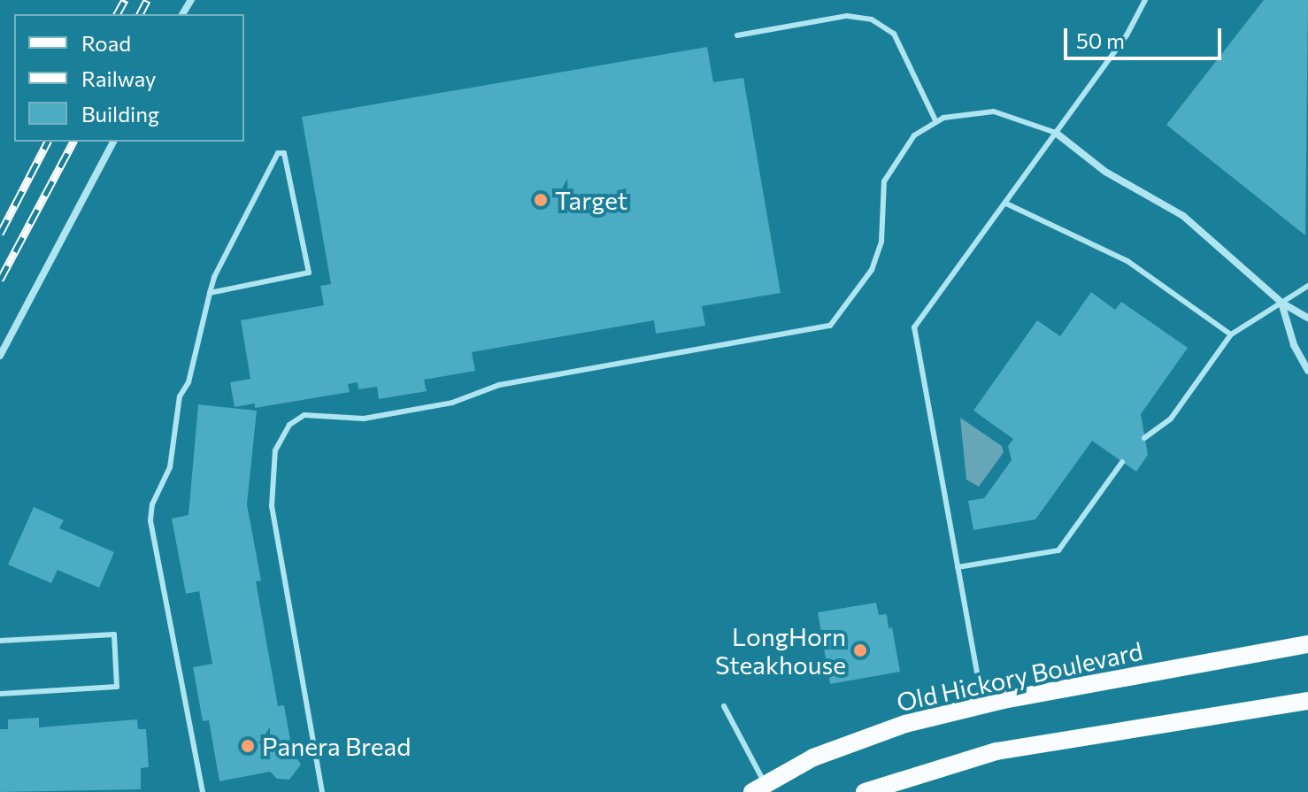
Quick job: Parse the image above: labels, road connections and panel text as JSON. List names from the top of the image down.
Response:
{
  "streets": {
    "main road": ["Old Hickory Boulevard"]
  },
  "places": ["Target", "LongHorn Steakhouse", "Panera Bread"],
  "legend": ["Road", "Railway", "Building"],
  "scale_bar": "50 m"
}
